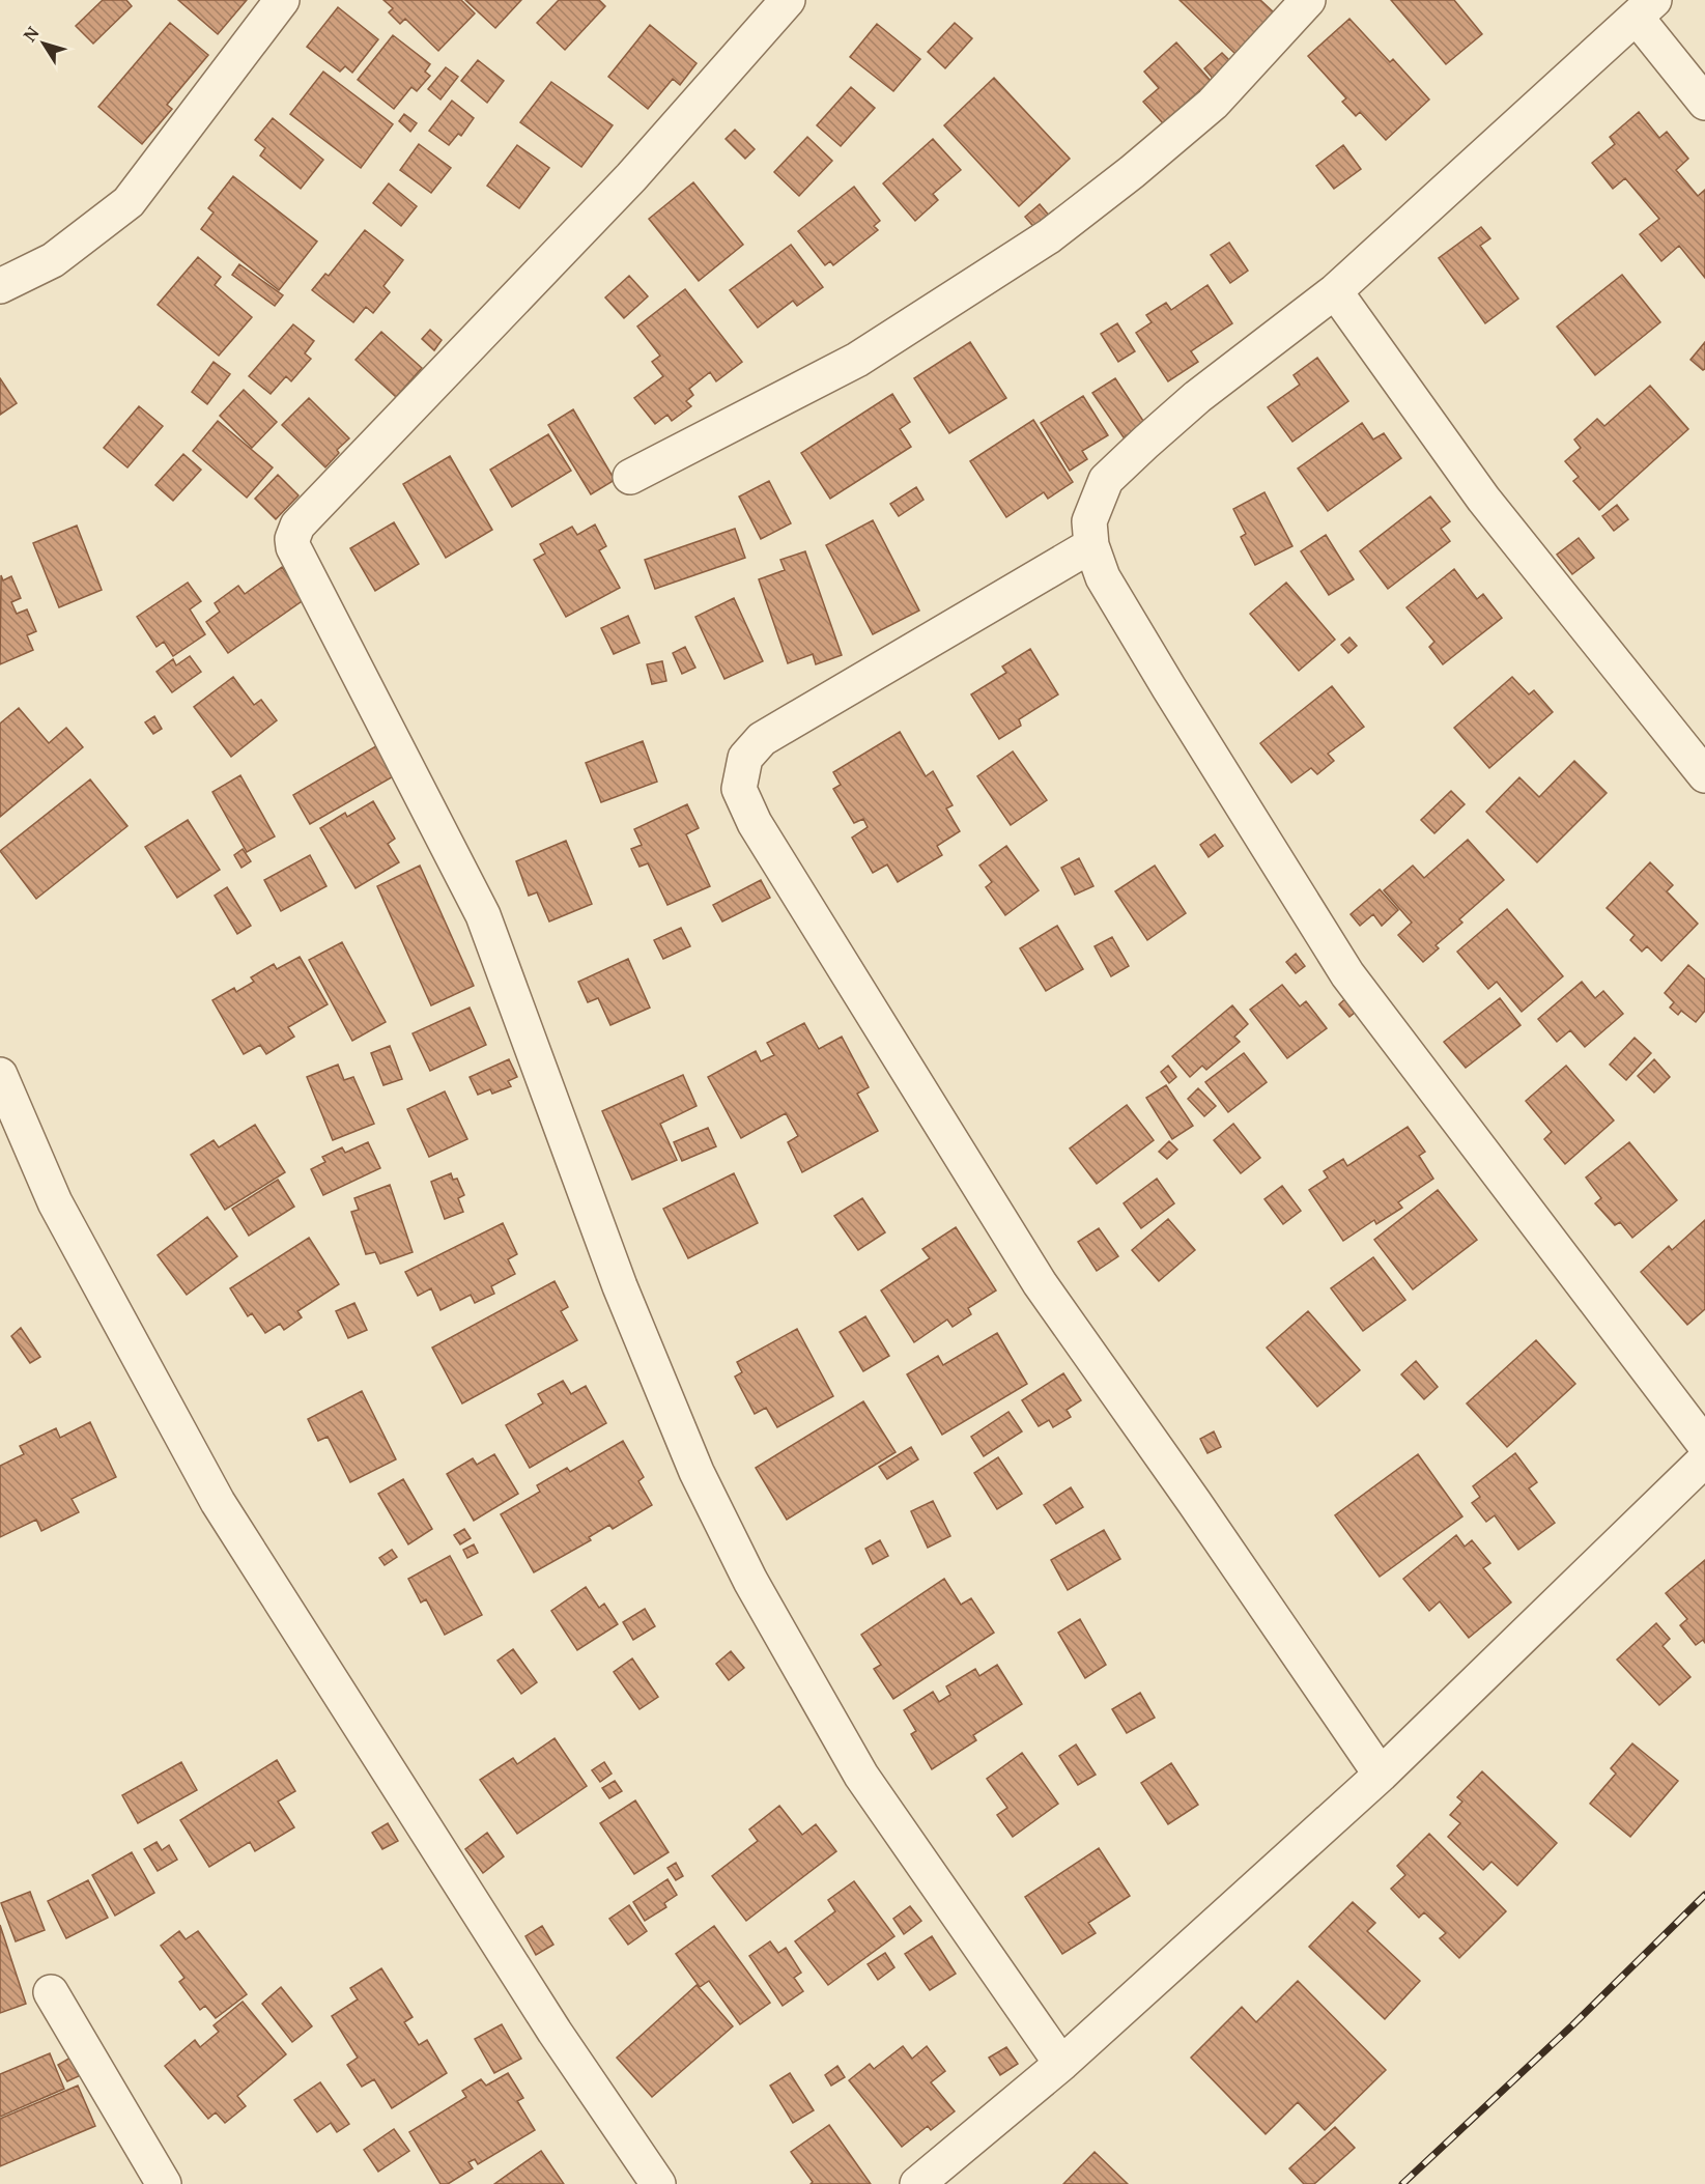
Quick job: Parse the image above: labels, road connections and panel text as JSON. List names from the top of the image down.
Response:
{
  "north": "top left"
}
